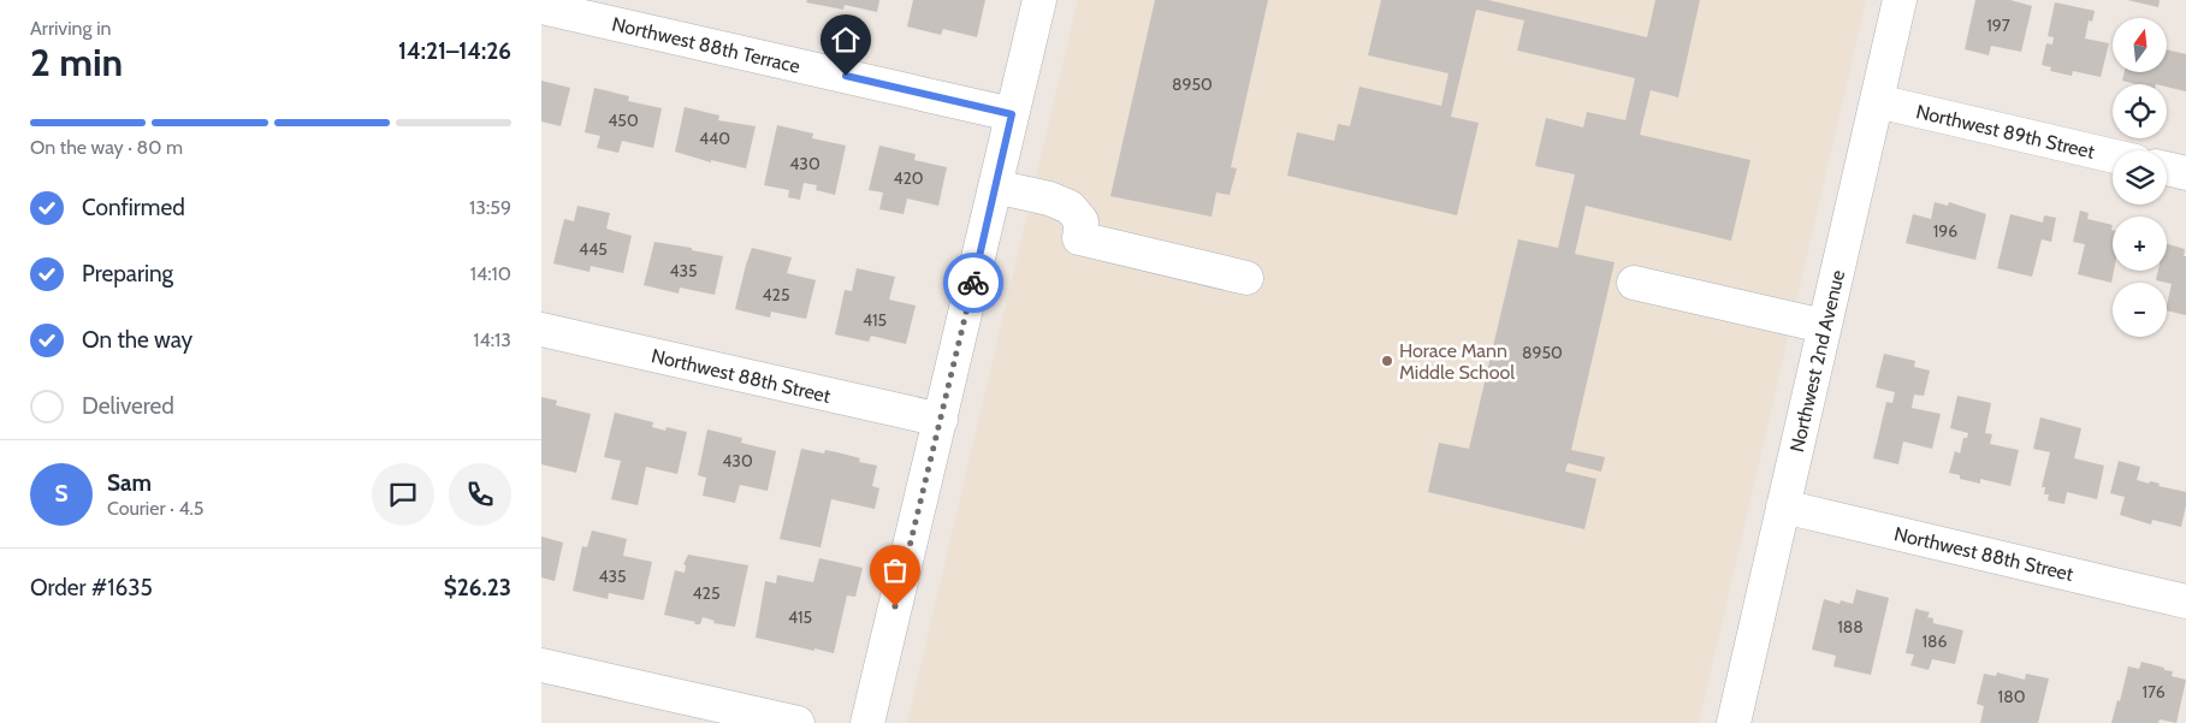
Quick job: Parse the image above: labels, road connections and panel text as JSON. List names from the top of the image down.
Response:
{
  "streets": {
    "street": [
      "Northwest 88th Terrace",
      "Northwest 89th Street",
      "Northwest 2nd Avenue",
      "Northwest 88th Street"
    ]
  },
  "crossings": [
    ["Northwest 89th Street", "Northwest 2nd Avenue"],
    ["Northwest 2nd Avenue", "Northwest 88th Street"]
  ],
  "places": ["Horace Mann Middle School"],
  "house_numbers": [
    "197",
    "8950",
    "450",
    "440",
    "430",
    "420",
    "196",
    "445",
    "435",
    "425",
    "415",
    "8950",
    "430",
    "435",
    "425",
    "415",
    "188",
    "186",
    "176",
    "180"
  ],
  "north": "top",
  "page": {
    "heading": ["2 min", "Arriving in", "14:21–14:26"],
    "panel": [
      "Sam",
      "Courier · 4.5",
      "Order #1635",
      "$26.23"
    ],
    "map_buttons": ["+", "−"],
    "bar": "On the way · 80 m",
    "list": [
      ["Confirmed", "13:59"],
      ["Preparing", "14:10"],
      ["On the way", "14:13"],
      "Delivered"
    ],
    "round": "S"
  }
}
